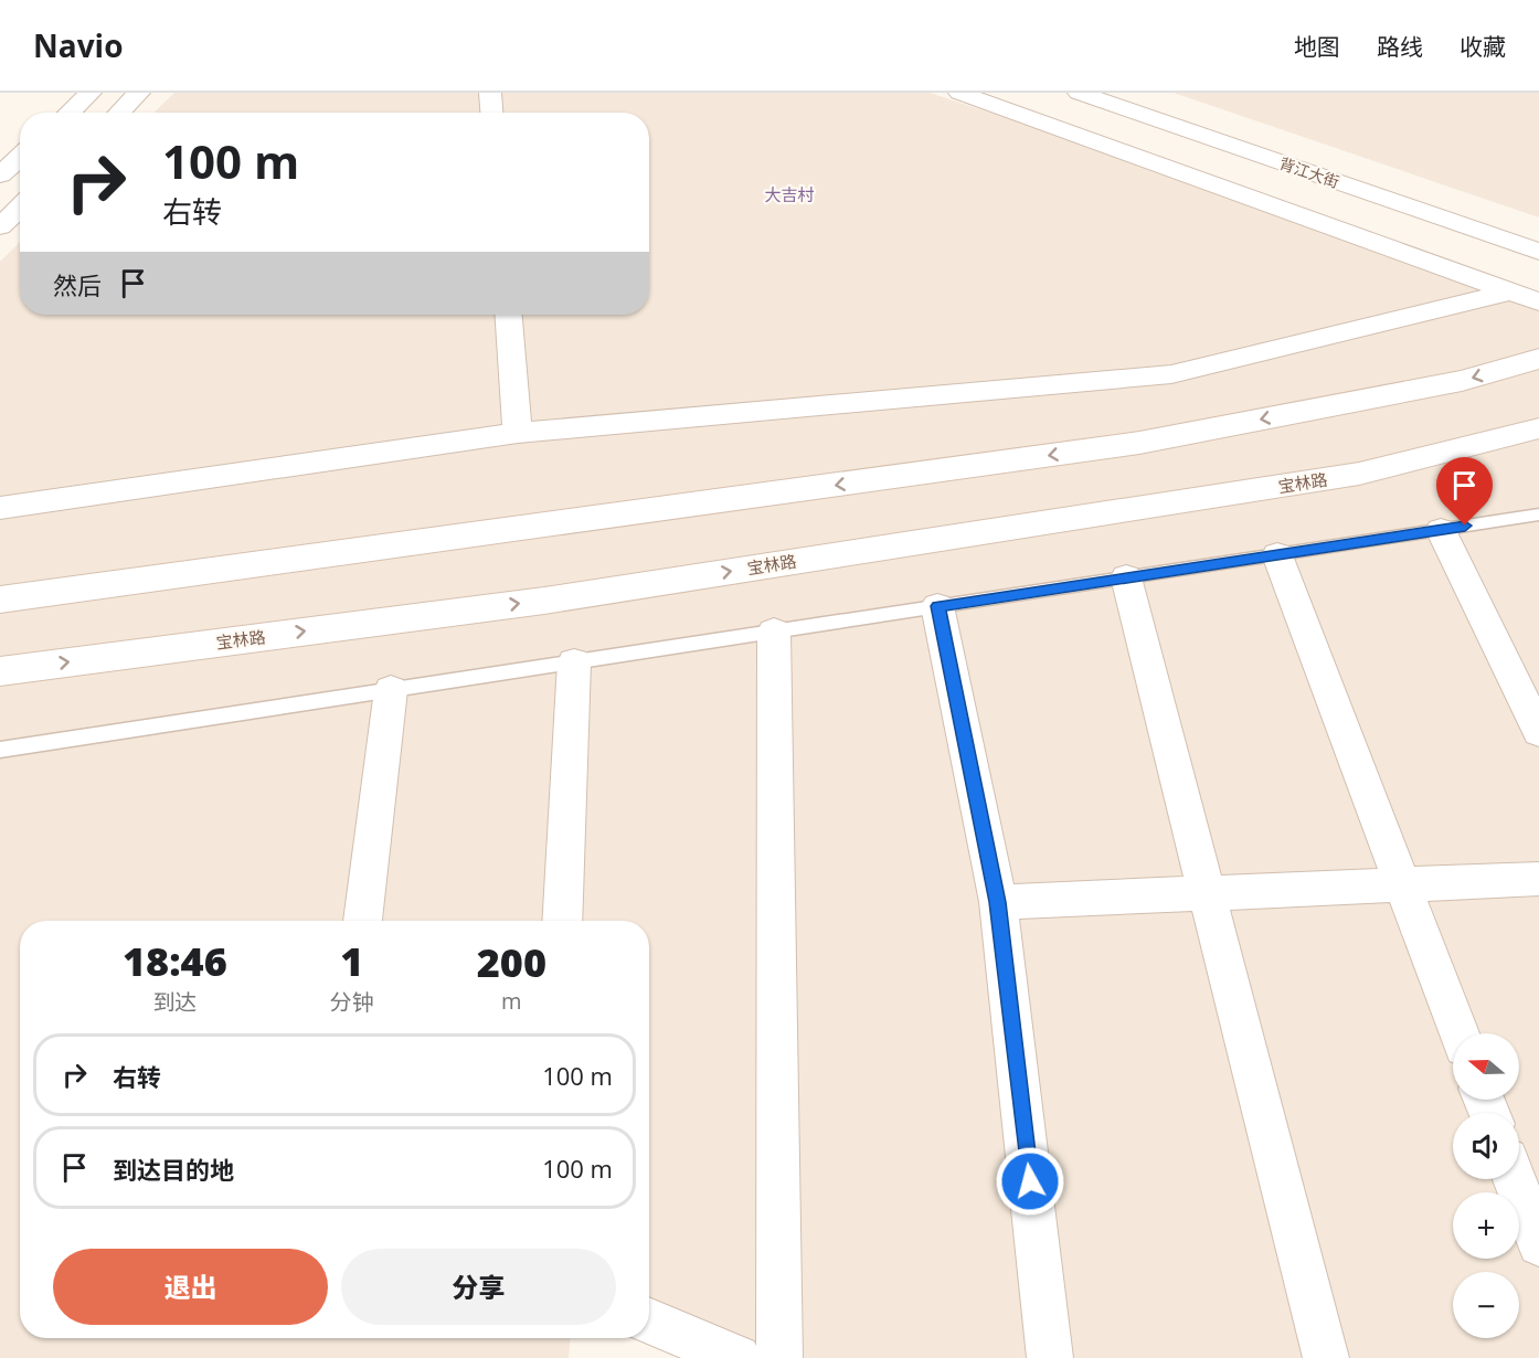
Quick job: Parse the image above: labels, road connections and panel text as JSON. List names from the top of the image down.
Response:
{
  "streets": {
    "main road": ["宝林路"],
    "street": ["背江大街"]
  },
  "districts": ["大吉村"],
  "north": "left",
  "page": {
    "header": "Navio",
    "nav": ["地图", "路线", "收藏"],
    "turn": ["100 m", "右转"],
    "then": "然后",
    "eta": [
      "18:46",
      "到达",
      "1",
      "分钟",
      "200",
      "m"
    ],
    "map_buttons": ["+", "−"],
    "list": [
      {
        "name": "右转",
        "value": "100 m"
      },
      {
        "name": "到达目的地",
        "value": "100 m"
      }
    ],
    "buttons": ["退出", "分享"]
  }
}
